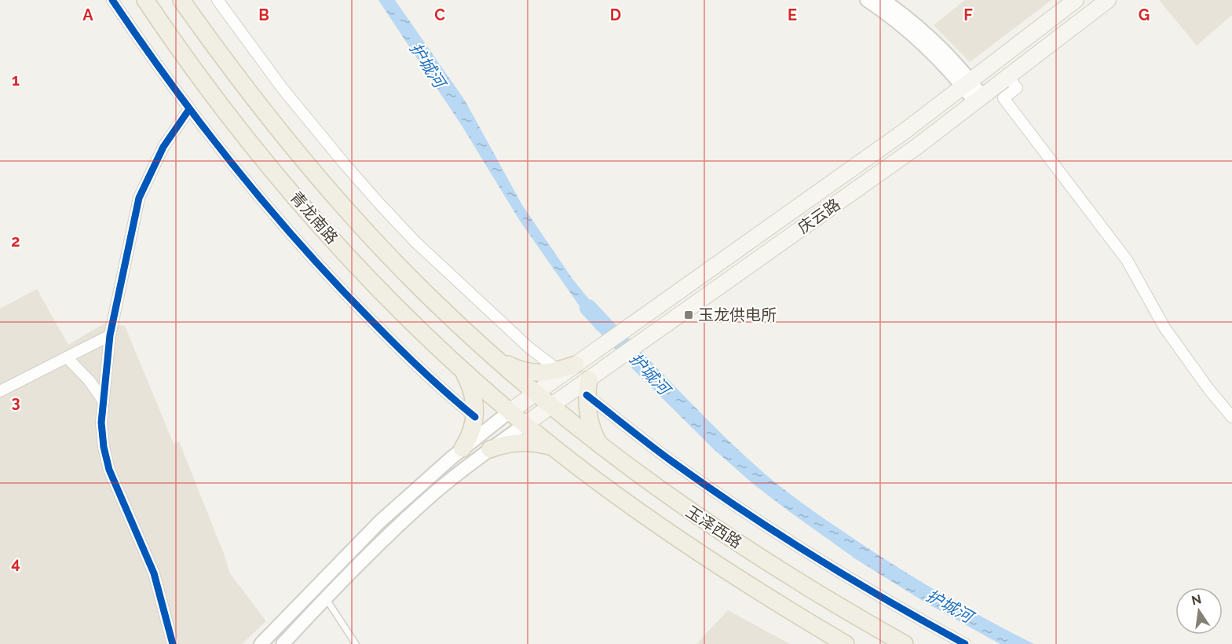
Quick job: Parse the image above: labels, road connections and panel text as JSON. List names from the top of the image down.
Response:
{
  "streets": {
    "main road": ["庆云路", "青龙南路", "玉泽西路"]
  },
  "crossings": [
    ["庆云路", "青龙南路"],
    ["庆云路", "玉泽西路"],
    ["青龙南路", "玉泽西路"]
  ],
  "water": ["护城河"],
  "places": {
    "transit": ["玉龙供电所"]
  },
  "north": "top",
  "grid": {
    "columns": [
      "A",
      "B",
      "C",
      "D",
      "E",
      "F",
      "G"
    ],
    "rows": [
      "1",
      "2",
      "3",
      "4"
    ]
  }
}
